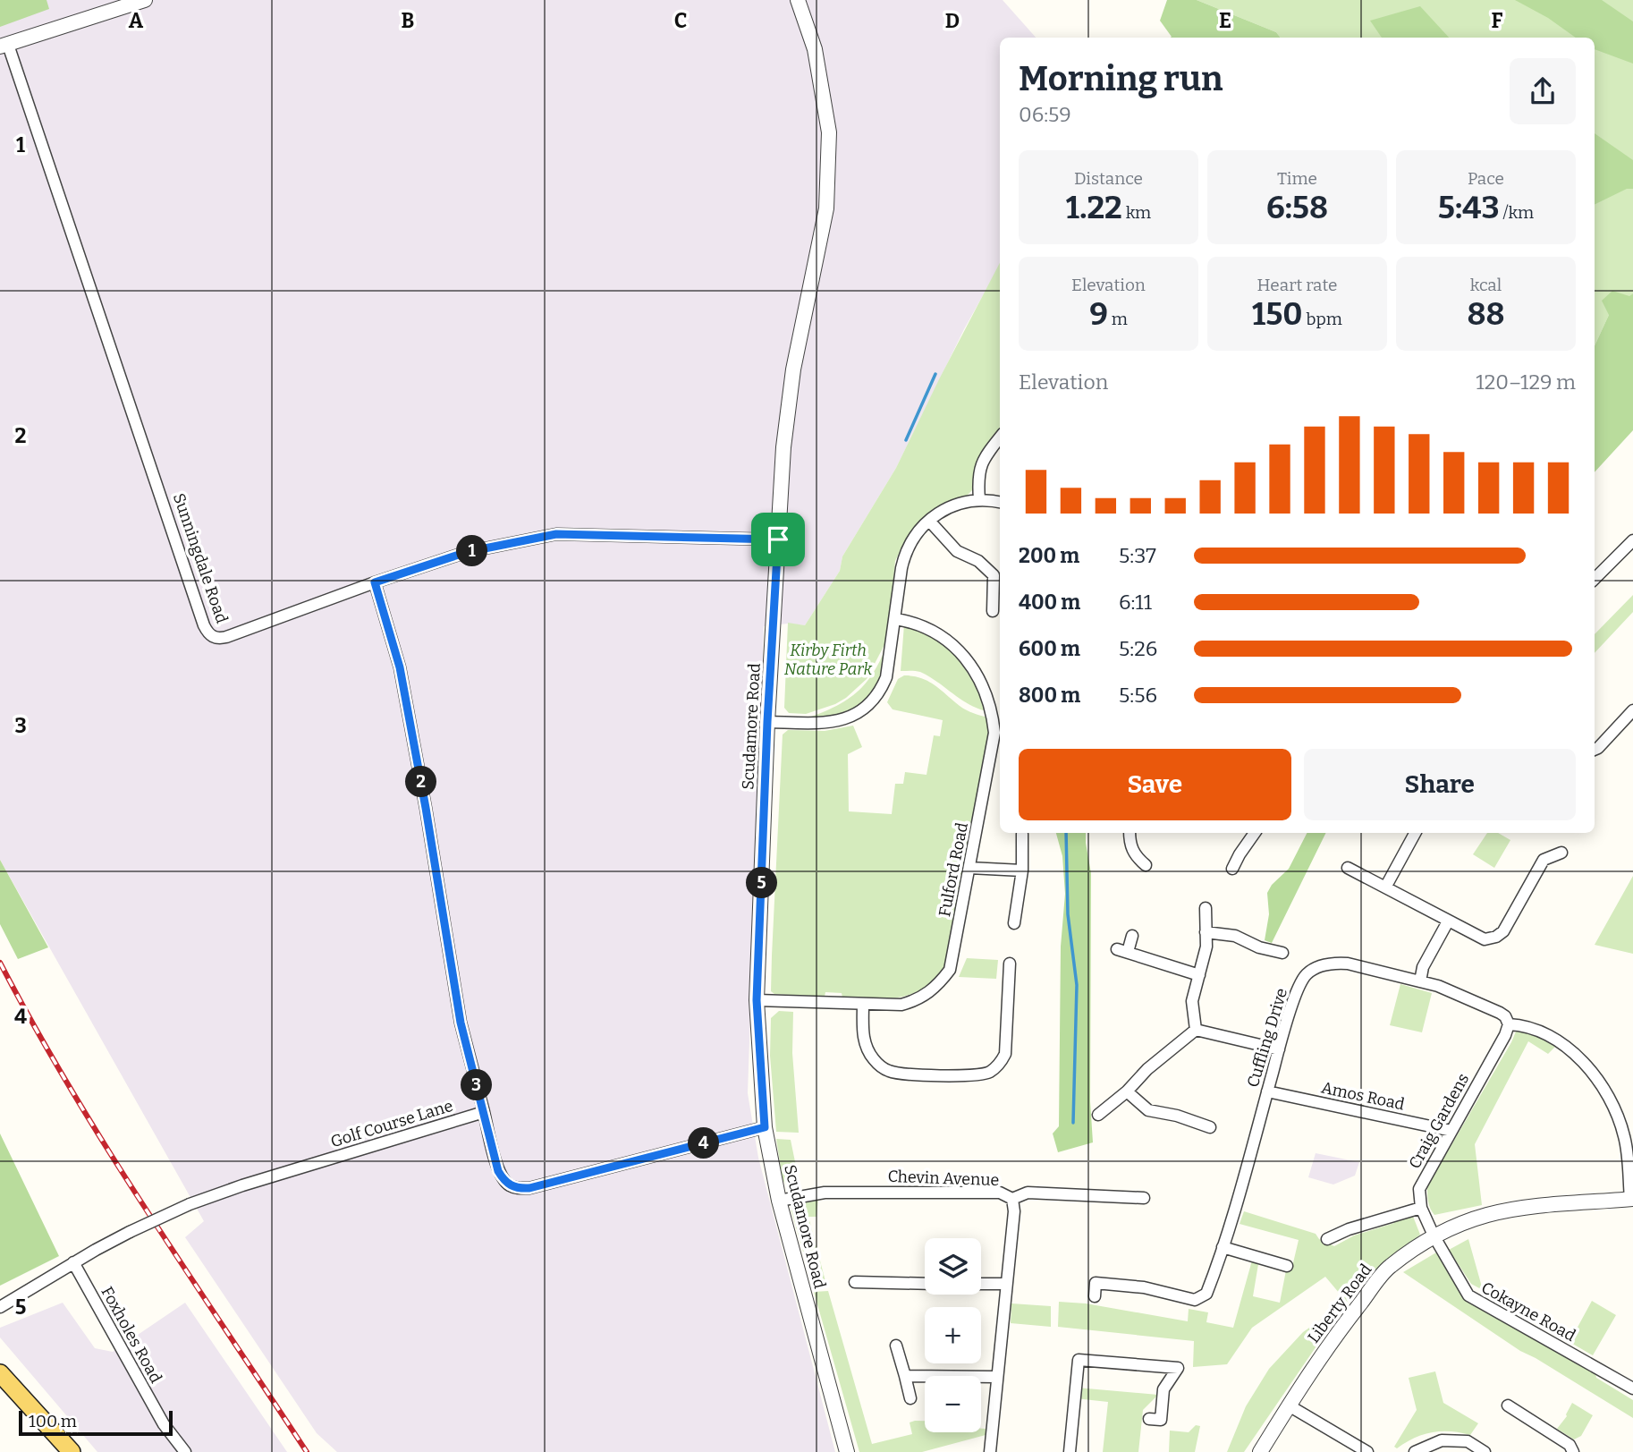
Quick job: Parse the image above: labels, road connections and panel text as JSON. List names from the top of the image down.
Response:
{
  "streets": {
    "street": [
      "Sunningdale Road",
      "Scudamore Road",
      "Fulford Road",
      "Cuffling Drive",
      "Amos Road",
      "Craig Gardens",
      "Golf Course Lane",
      "Chevin Avenue",
      "Liberty Road",
      "Cokayne Road",
      "Foxholes Road"
    ]
  },
  "crossings": [
    ["Sunningdale Road", "Scudamore Road"],
    ["Scudamore Road", "Fulford Road"],
    ["Scudamore Road", "Chevin Avenue"],
    ["Cuffling Drive", "Amos Road"],
    ["Cuffling Drive", "Craig Gardens"],
    ["Cuffling Drive", "Liberty Road"],
    ["Amos Road", "Craig Gardens"],
    ["Golf Course Lane", "Foxholes Road"],
    ["Liberty Road", "Cokayne Road"]
  ],
  "parks": ["Kirby Firth Nature Park"],
  "scale_bar": "100 m",
  "page": {
    "heading": ["Morning run", "06:59"],
    "stats": [
      ["Distance", "1.22 km"],
      ["Time", "6:58"],
      ["Pace", "5:43 /km"],
      ["Elevation", "9 m"],
      ["Heart rate", "150 bpm"],
      ["kcal", "88"]
    ],
    "chart": ["Elevation", "120–129 m"],
    "list": [
      {
        "name": "200 m",
        "note": "5:37"
      },
      {
        "name": "400 m",
        "note": "6:11"
      },
      {
        "name": "600 m",
        "note": "5:26"
      },
      {
        "name": "800 m",
        "note": "5:56"
      }
    ],
    "pins": [
      "1",
      "2",
      "5",
      "3",
      "4"
    ],
    "buttons": ["Save", "Share"],
    "map_buttons": ["+", "−"],
    "scale": "100 m"
  },
  "grid": {
    "columns": [
      "A",
      "B",
      "C",
      "D",
      "E",
      "F"
    ],
    "rows": [
      "1",
      "2",
      "3",
      "4",
      "5"
    ]
  }
}
